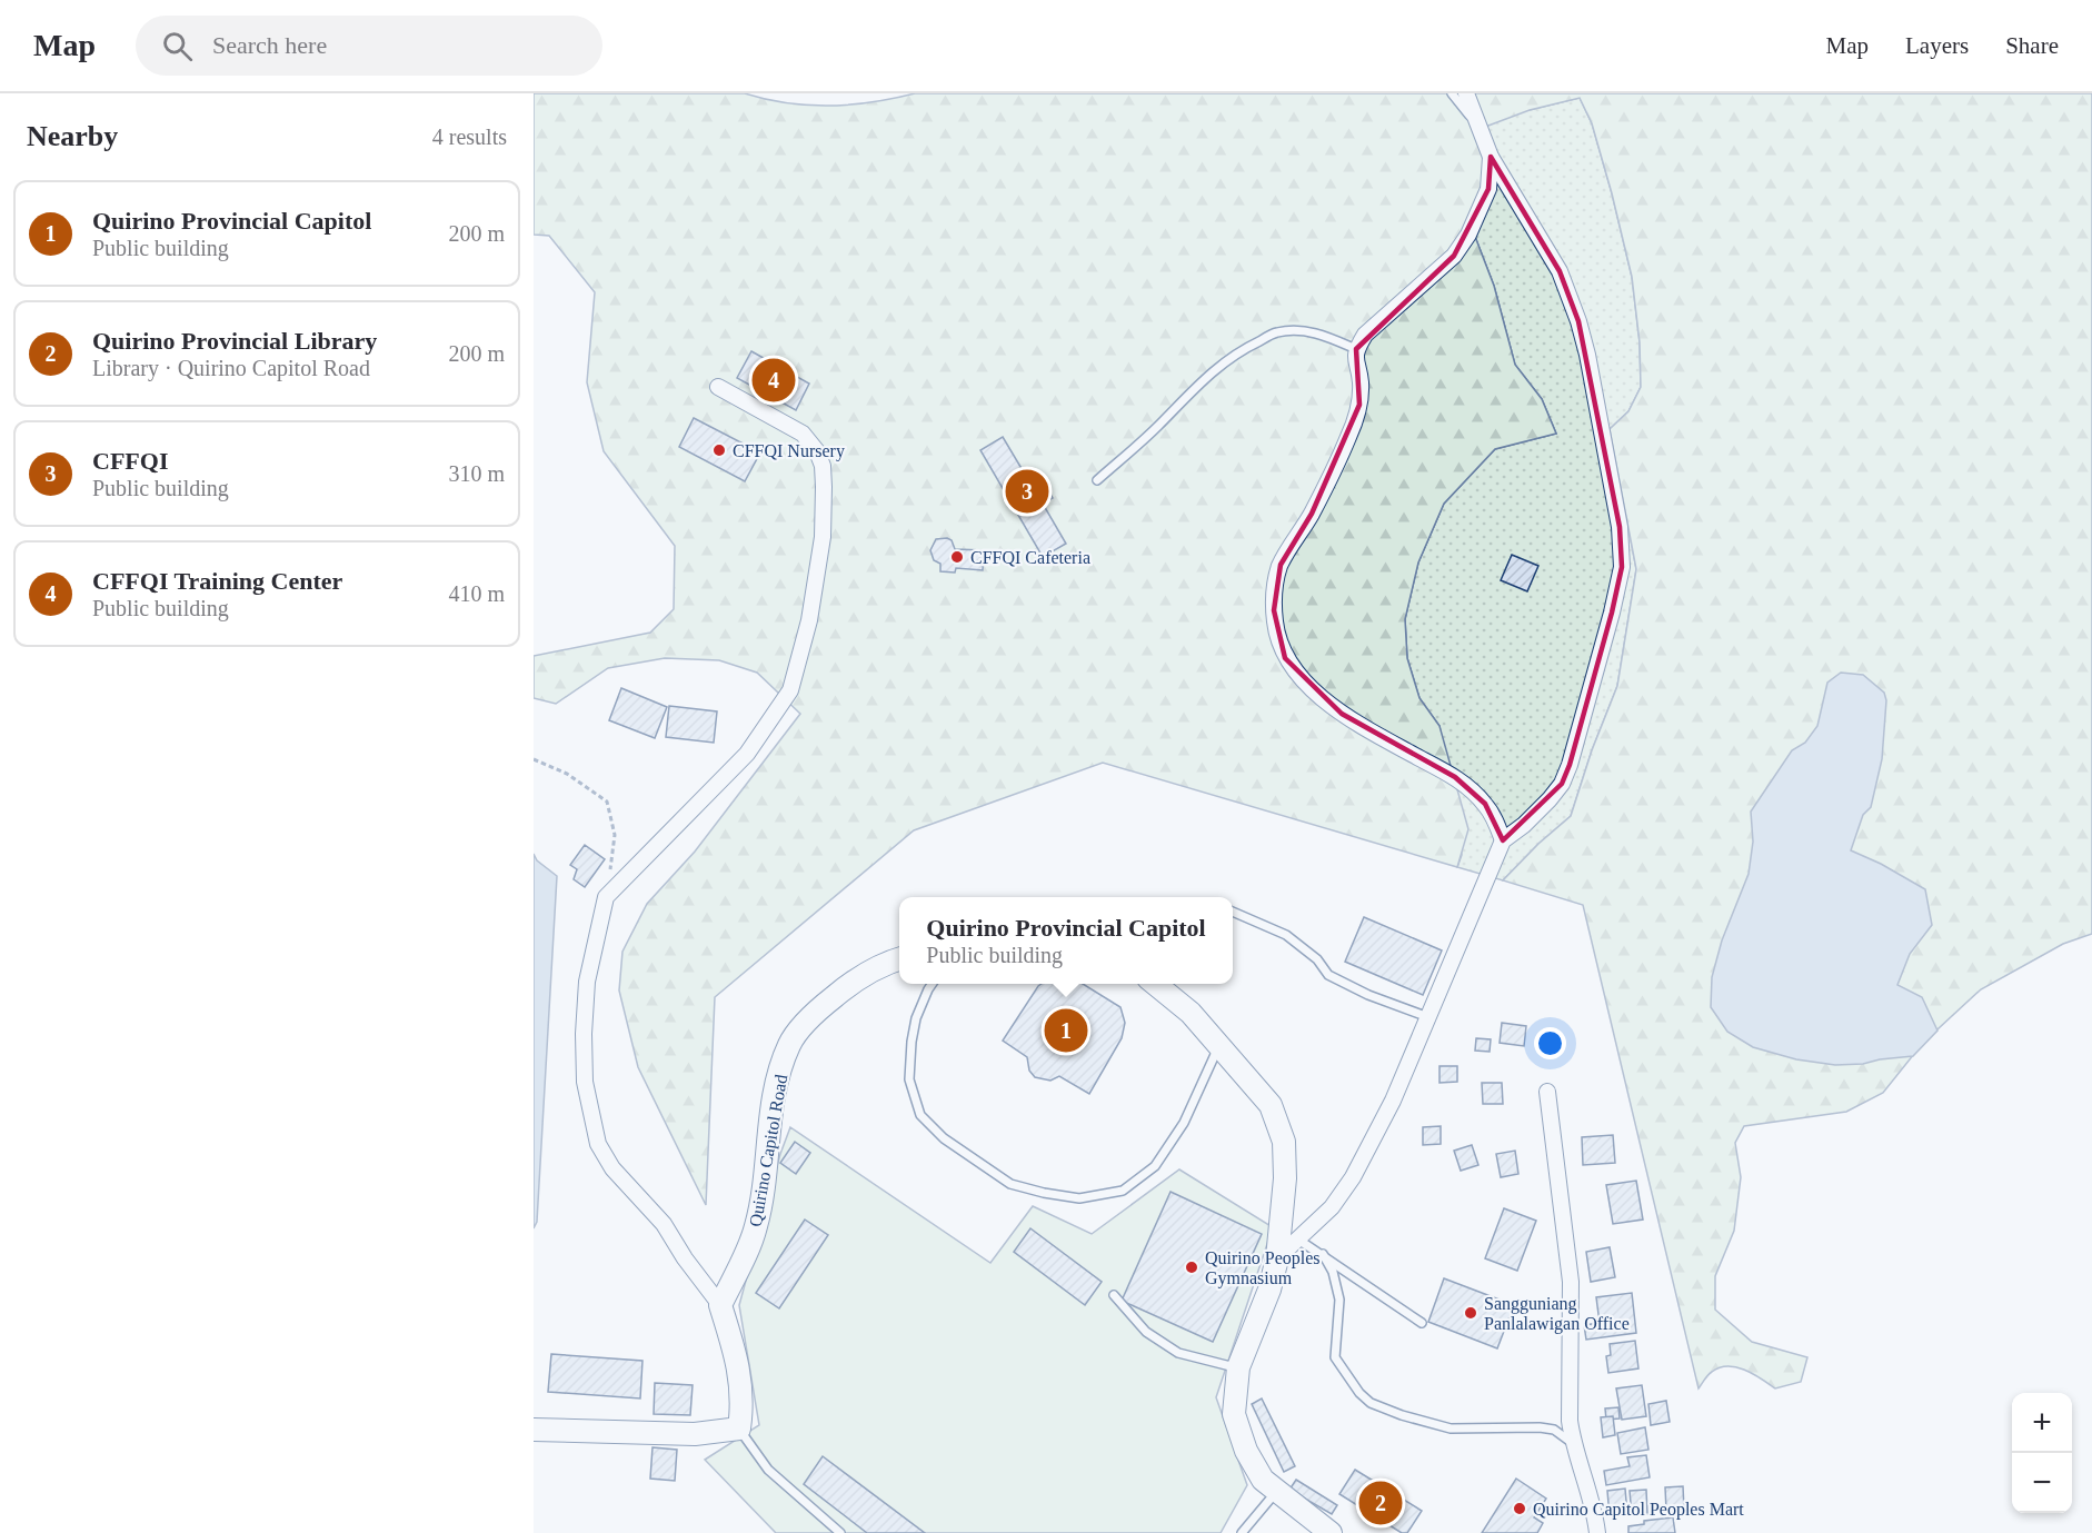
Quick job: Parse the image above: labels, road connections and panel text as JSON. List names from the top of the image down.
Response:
{
  "streets": {
    "street": ["Quirino Capitol Road"]
  },
  "places": [
    "CFFQI Nursery",
    "CFFQI Cafeteria",
    "Quirino Peoples Gymnasium",
    "Sangguniang Panlalawigan Office",
    "Quirino Capitol Peoples Mart"
  ],
  "page": {
    "header": "Map",
    "search": "Search here",
    "nav": ["Map", "Layers", "Share"],
    "heading": ["Nearby", "4 results"],
    "list": [
      {
        "mark": "1",
        "name": "Quirino Provincial Capitol",
        "note": "Public building",
        "value": "200 m"
      },
      {
        "mark": "2",
        "name": "Quirino Provincial Library",
        "note": "Library · Quirino Capitol Road",
        "value": "200 m"
      },
      {
        "mark": "3",
        "name": "CFFQI",
        "note": "Public building",
        "value": "310 m"
      },
      {
        "mark": "4",
        "name": "CFFQI Training Center",
        "note": "Public building",
        "value": "410 m"
      }
    ],
    "pins": [
      "4",
      "3",
      "1",
      "2"
    ],
    "popup": ["Quirino Provincial Capitol", "Public building"],
    "map_buttons": ["+", "−"]
  }
}
